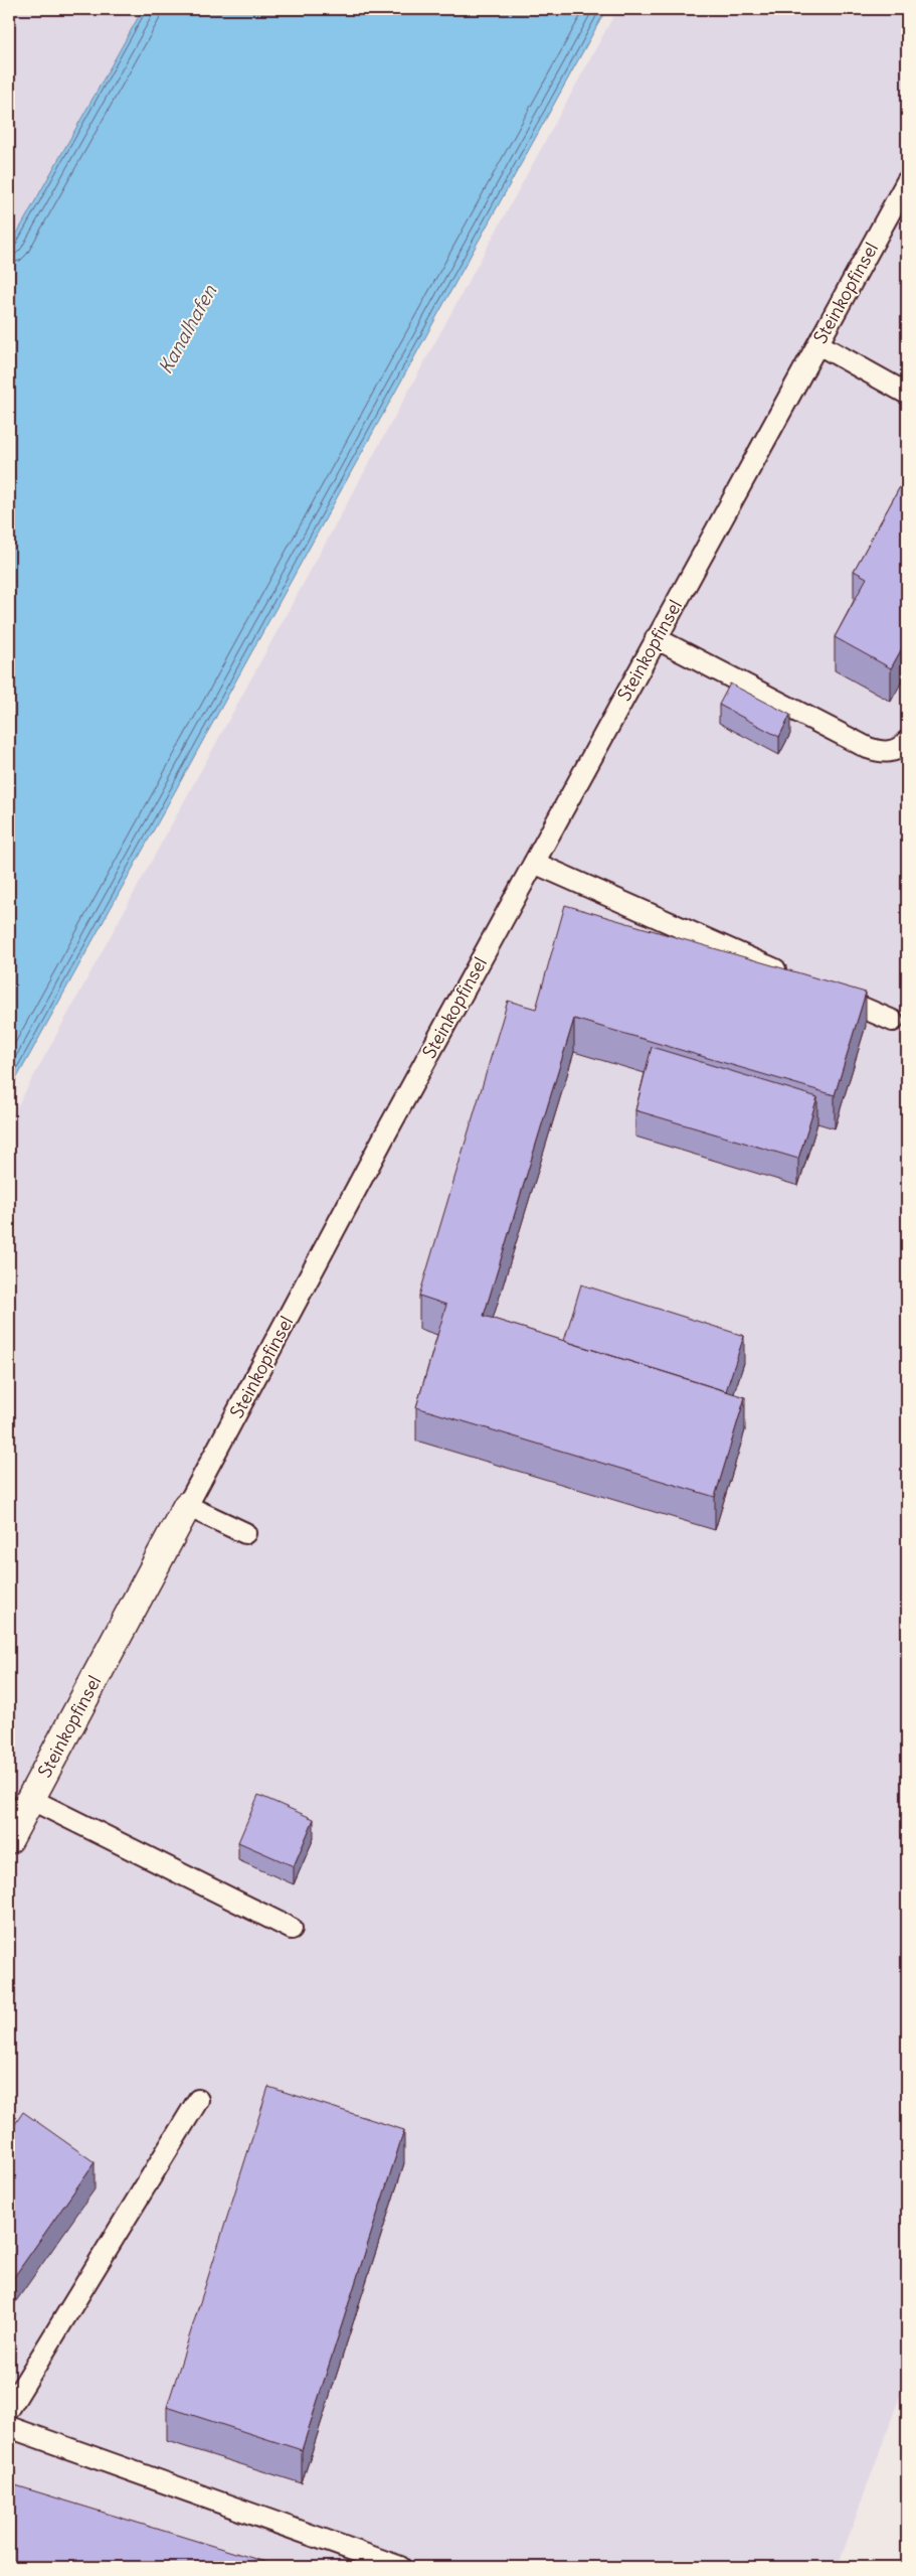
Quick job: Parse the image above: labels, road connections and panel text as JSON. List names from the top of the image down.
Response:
{
  "streets": {
    "street": ["Steinkopfinsel"]
  },
  "water": ["Kanalhafen"]
}
